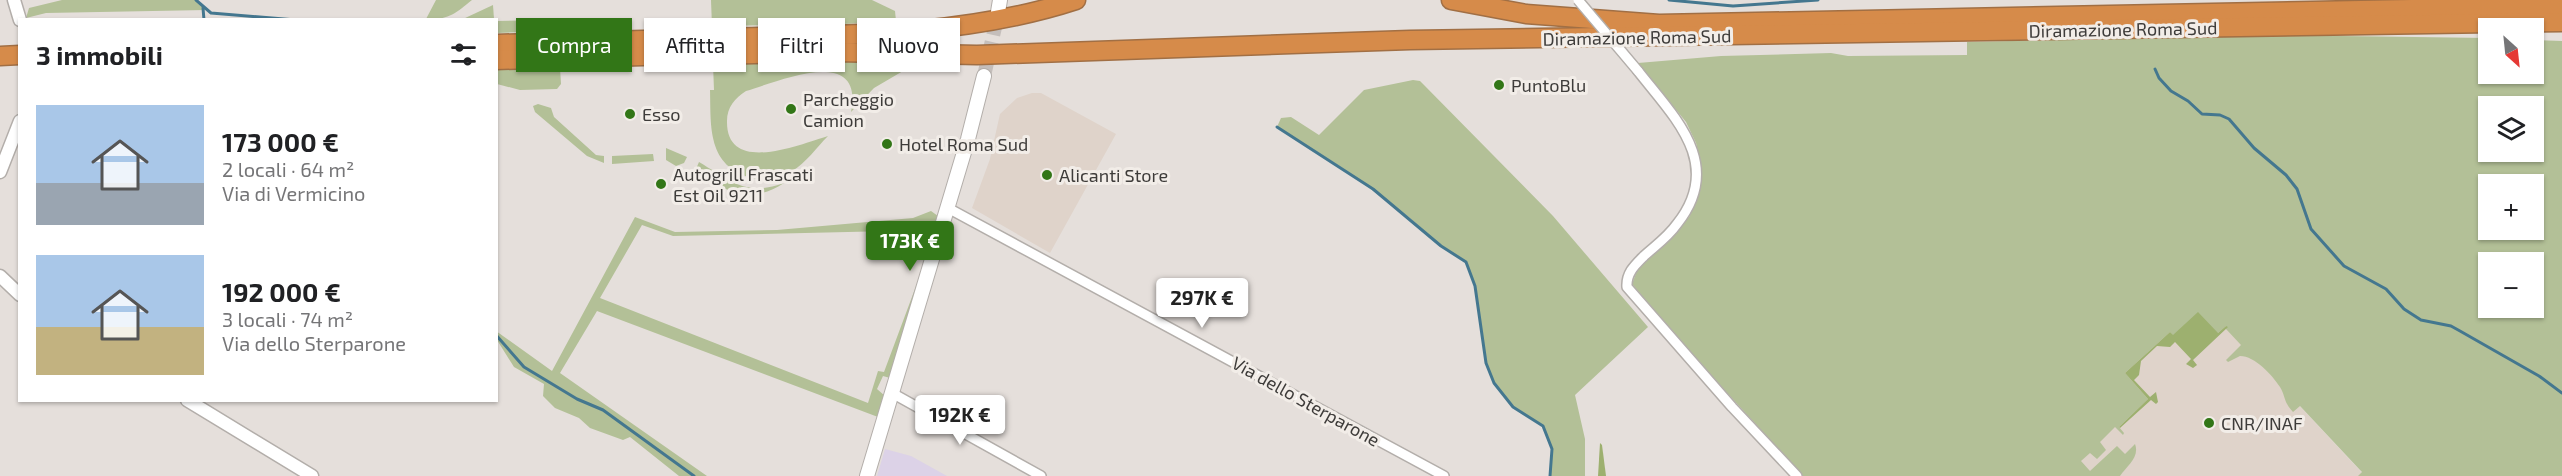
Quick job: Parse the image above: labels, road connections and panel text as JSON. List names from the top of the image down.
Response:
{
  "streets": {
    "highway": ["Diramazione Roma Sud"],
    "street": ["Via dello Sterparone"]
  },
  "places": [
    "PuntoBlu",
    "Parcheggio Camion",
    "Esso",
    "Hotel Roma Sud",
    "Alicanti Store",
    "Autogrill Frascati Est Oil 9211",
    "CNR/INAF"
  ],
  "north": "bottom right",
  "page": {
    "map_buttons": ["+", "−"],
    "chip": [
      "Compra",
      "Affitta",
      "Filtri",
      "Nuovo"
    ],
    "heading": "3 immobili",
    "list": [
      {
        "name": "173 000 €",
        "note": "2 locali · 64 m² · Via di Vermicino"
      },
      {
        "name": "192 000 €",
        "note": "3 locali · 74 m² · Via dello Sterparone"
      }
    ],
    "price": ["173K €", "297K €", "192K €"]
  }
}
